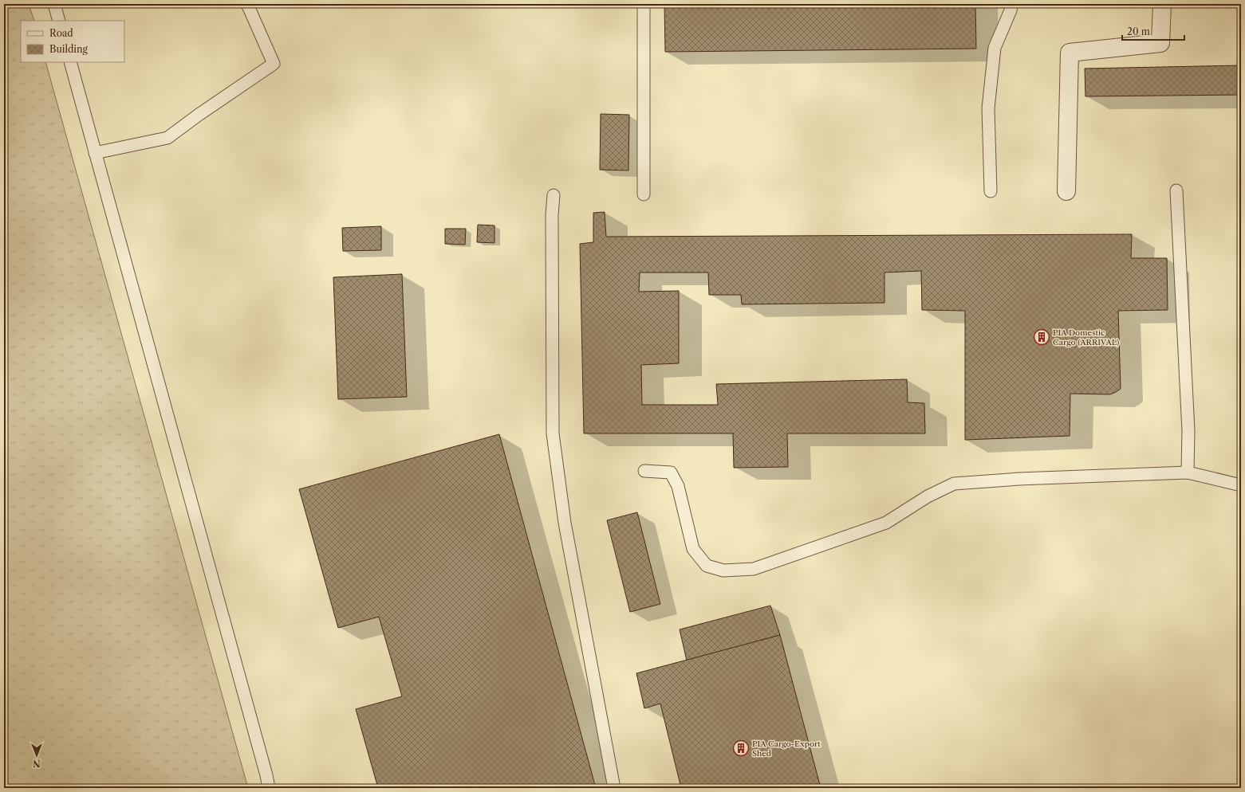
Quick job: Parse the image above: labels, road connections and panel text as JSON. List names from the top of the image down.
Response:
{
  "places": {
    "building": ["PIA Domestic Cargo (ARRIVAL)", "PIA Cargo-Export Shed"]
  },
  "legend": ["Road", "Building"],
  "scale_bar": "20 m",
  "north": "bottom"
}
